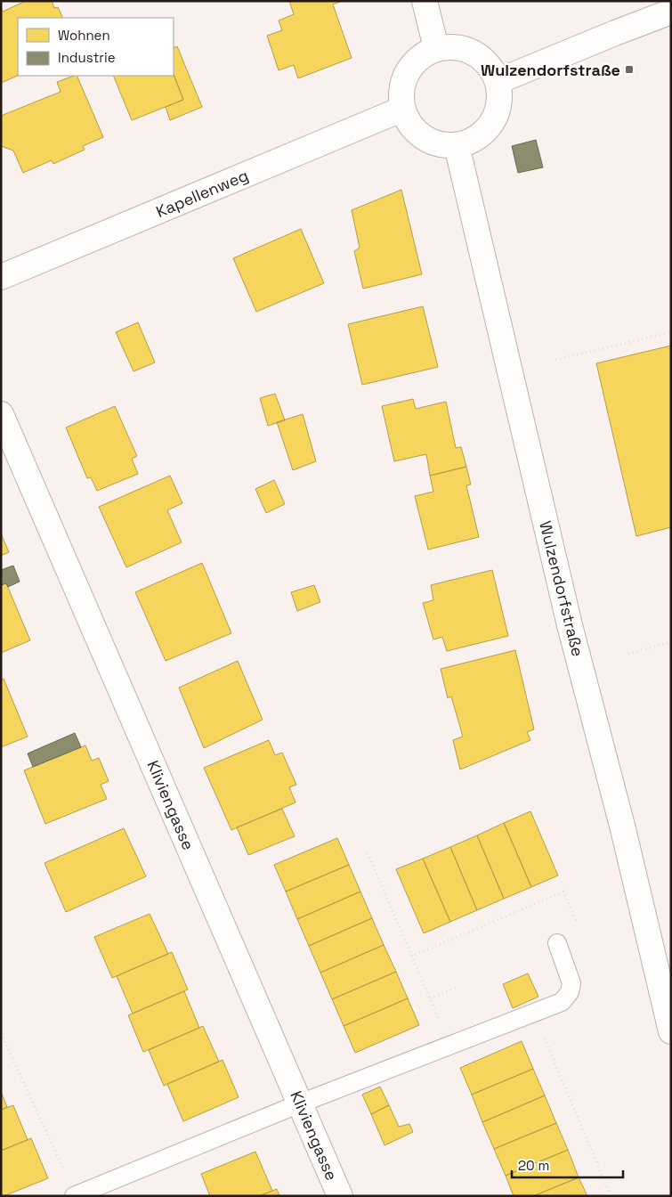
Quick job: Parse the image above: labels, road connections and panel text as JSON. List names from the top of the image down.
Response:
{
  "streets": {
    "street": ["Kapellenweg", "Wulzendorfstraße", "Kliviengasse"]
  },
  "crossings": [
    ["Kapellenweg", "Wulzendorfstraße"]
  ],
  "places": {
    "transit": ["Wulzendorfstraße"]
  },
  "legend": ["Wohnen", "Industrie"],
  "scale_bar": "20 m"
}
